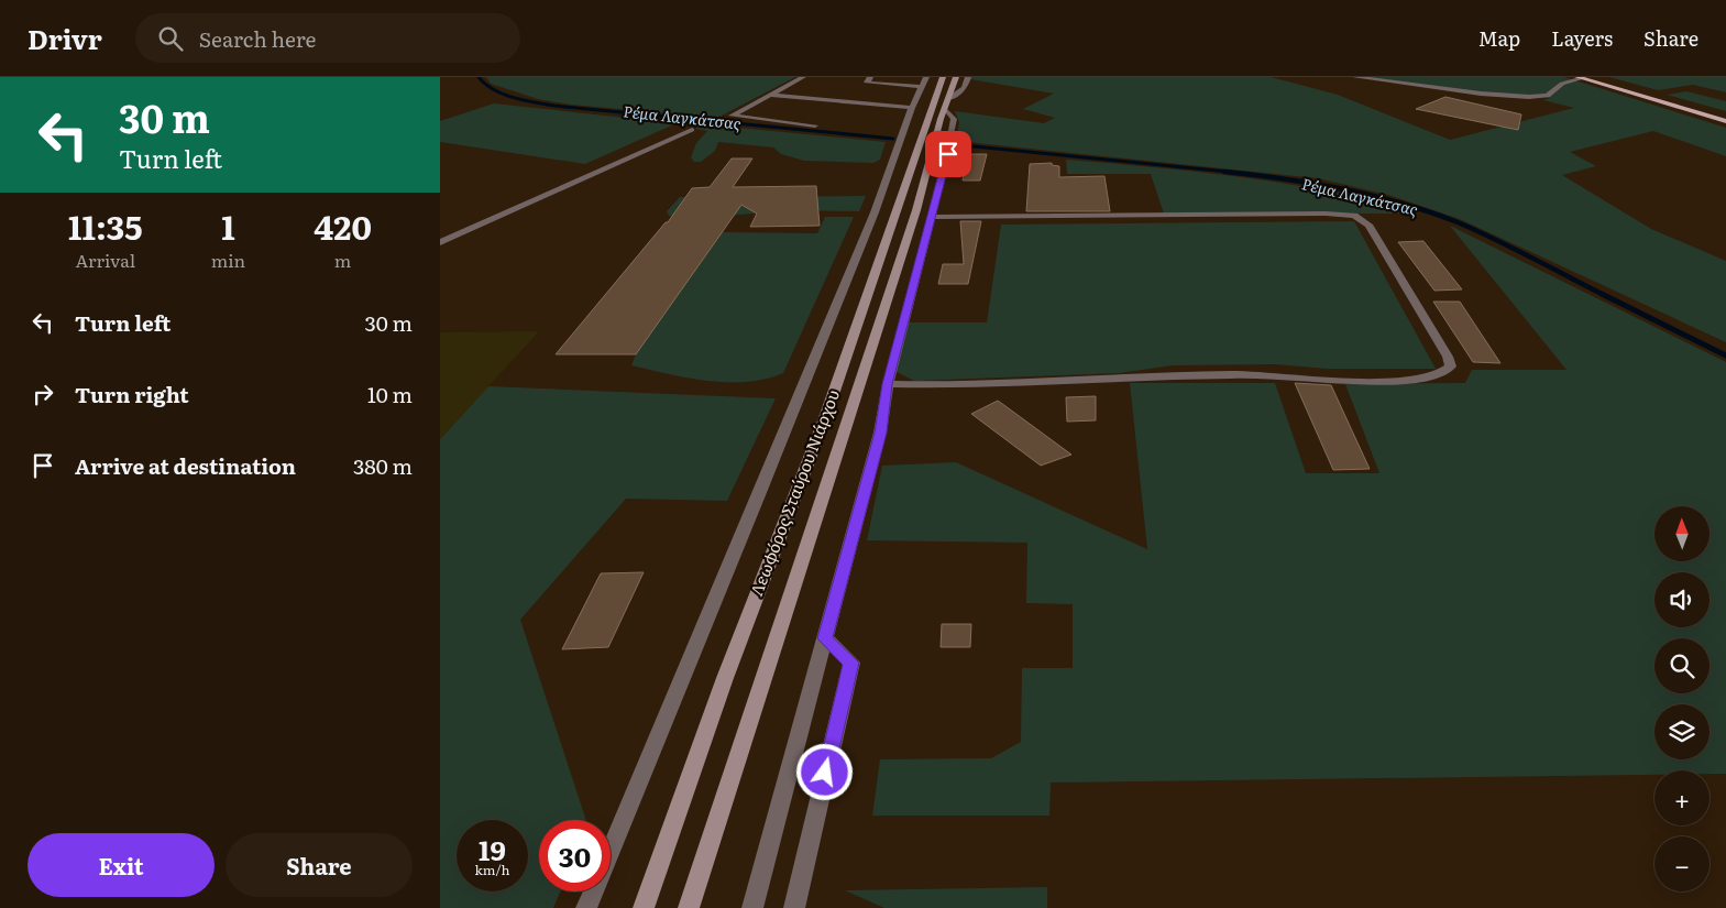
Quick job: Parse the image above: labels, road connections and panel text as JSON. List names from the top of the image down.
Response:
{
  "streets": {
    "main road": ["Λεωφόρος Σταύρου Νιάρχου"]
  },
  "water": ["Ρέμα Λαγκάτσας"],
  "north": "top",
  "page": {
    "header": "Drivr",
    "search": "Search here",
    "nav": ["Map", "Layers", "Share"],
    "turn": ["30 m", "Turn left"],
    "eta": [
      "11:35",
      "Arrival",
      "1",
      "min",
      "420",
      "m"
    ],
    "list": [
      {
        "name": "Turn left",
        "value": "30 m"
      },
      {
        "name": "Turn right",
        "value": "10 m"
      },
      {
        "name": "Arrive at destination",
        "value": "380 m"
      }
    ],
    "map_buttons": ["+", "−"],
    "speed": "19 km/h",
    "limit": "30",
    "buttons": ["Exit", "Share"]
  }
}
